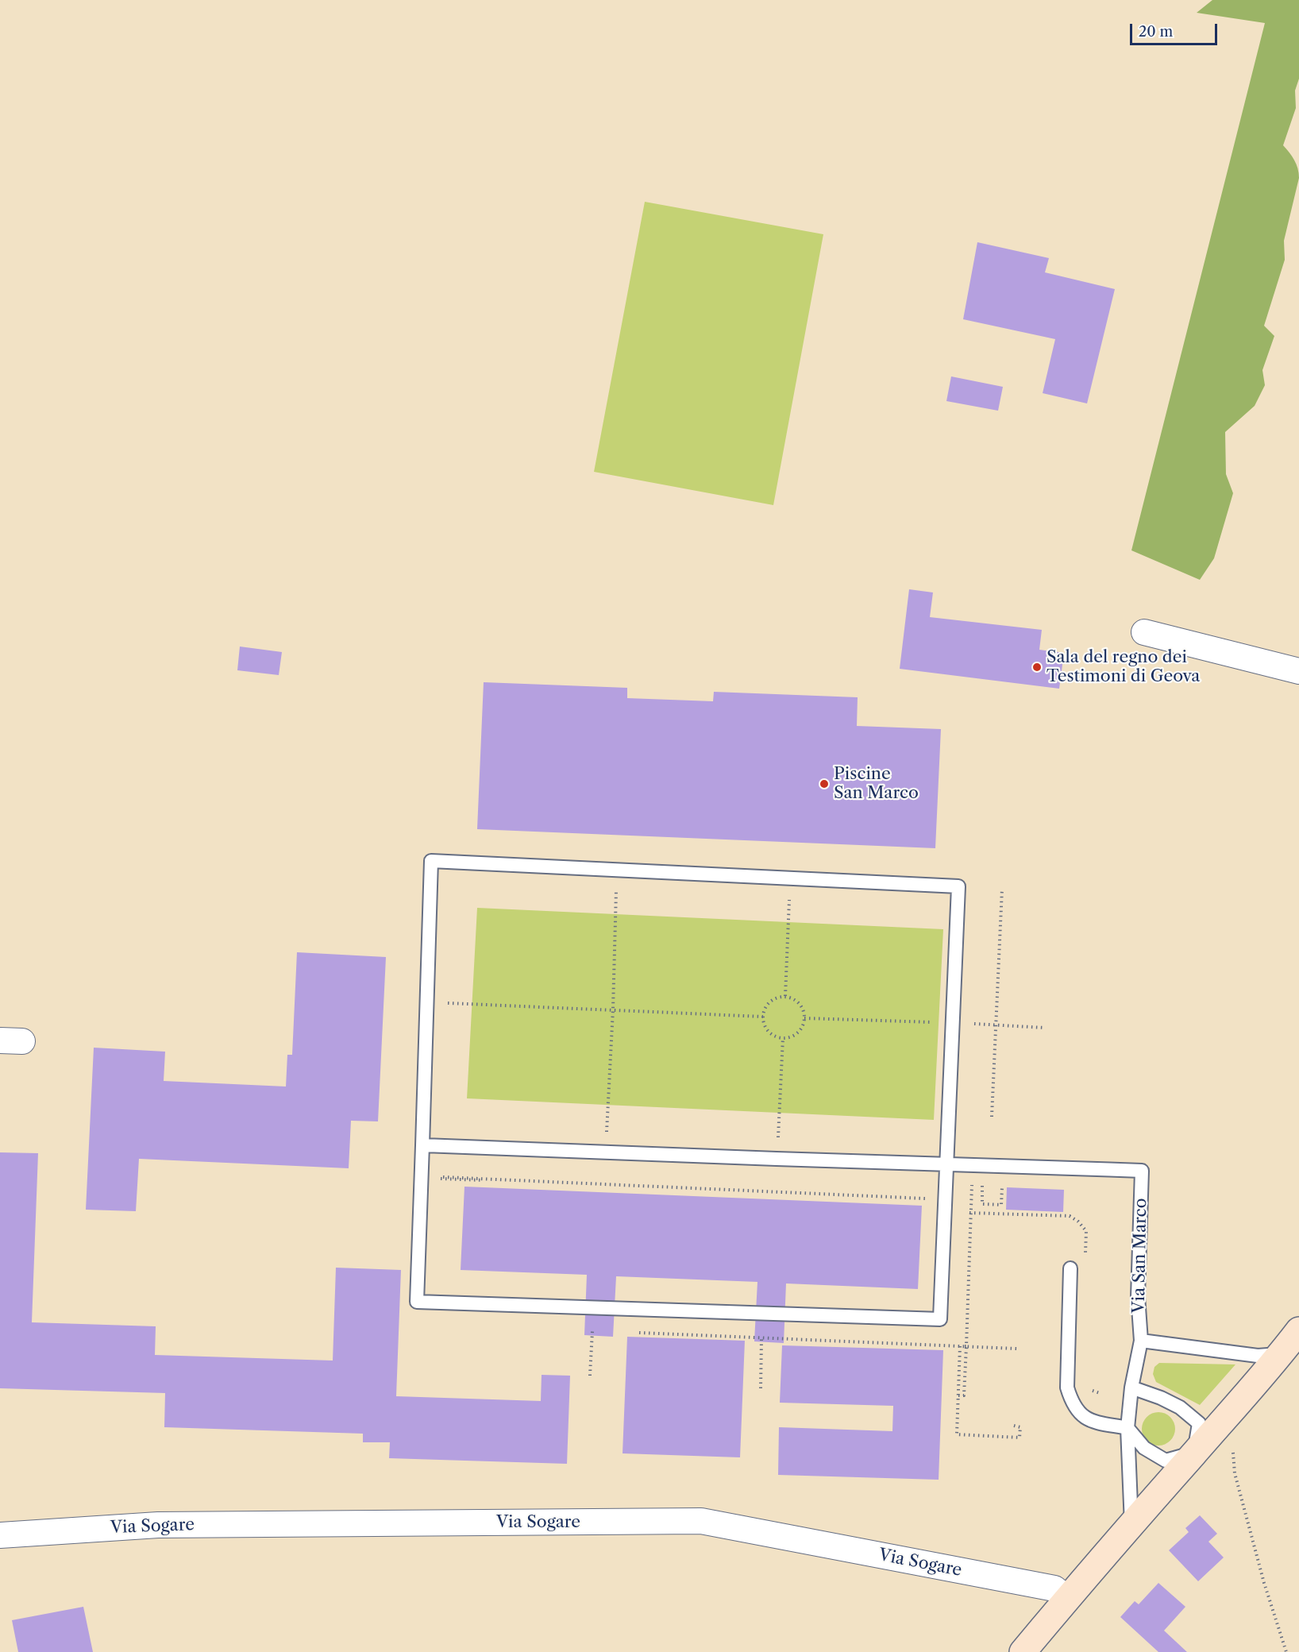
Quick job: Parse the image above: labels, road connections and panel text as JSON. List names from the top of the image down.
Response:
{
  "streets": {
    "street": ["Via Sogare"],
    "lane": ["Via San Marco"]
  },
  "places": ["Sala del regno dei Testimoni di Geova", "Piscine San Marco"],
  "scale_bar": "20 m"
}
